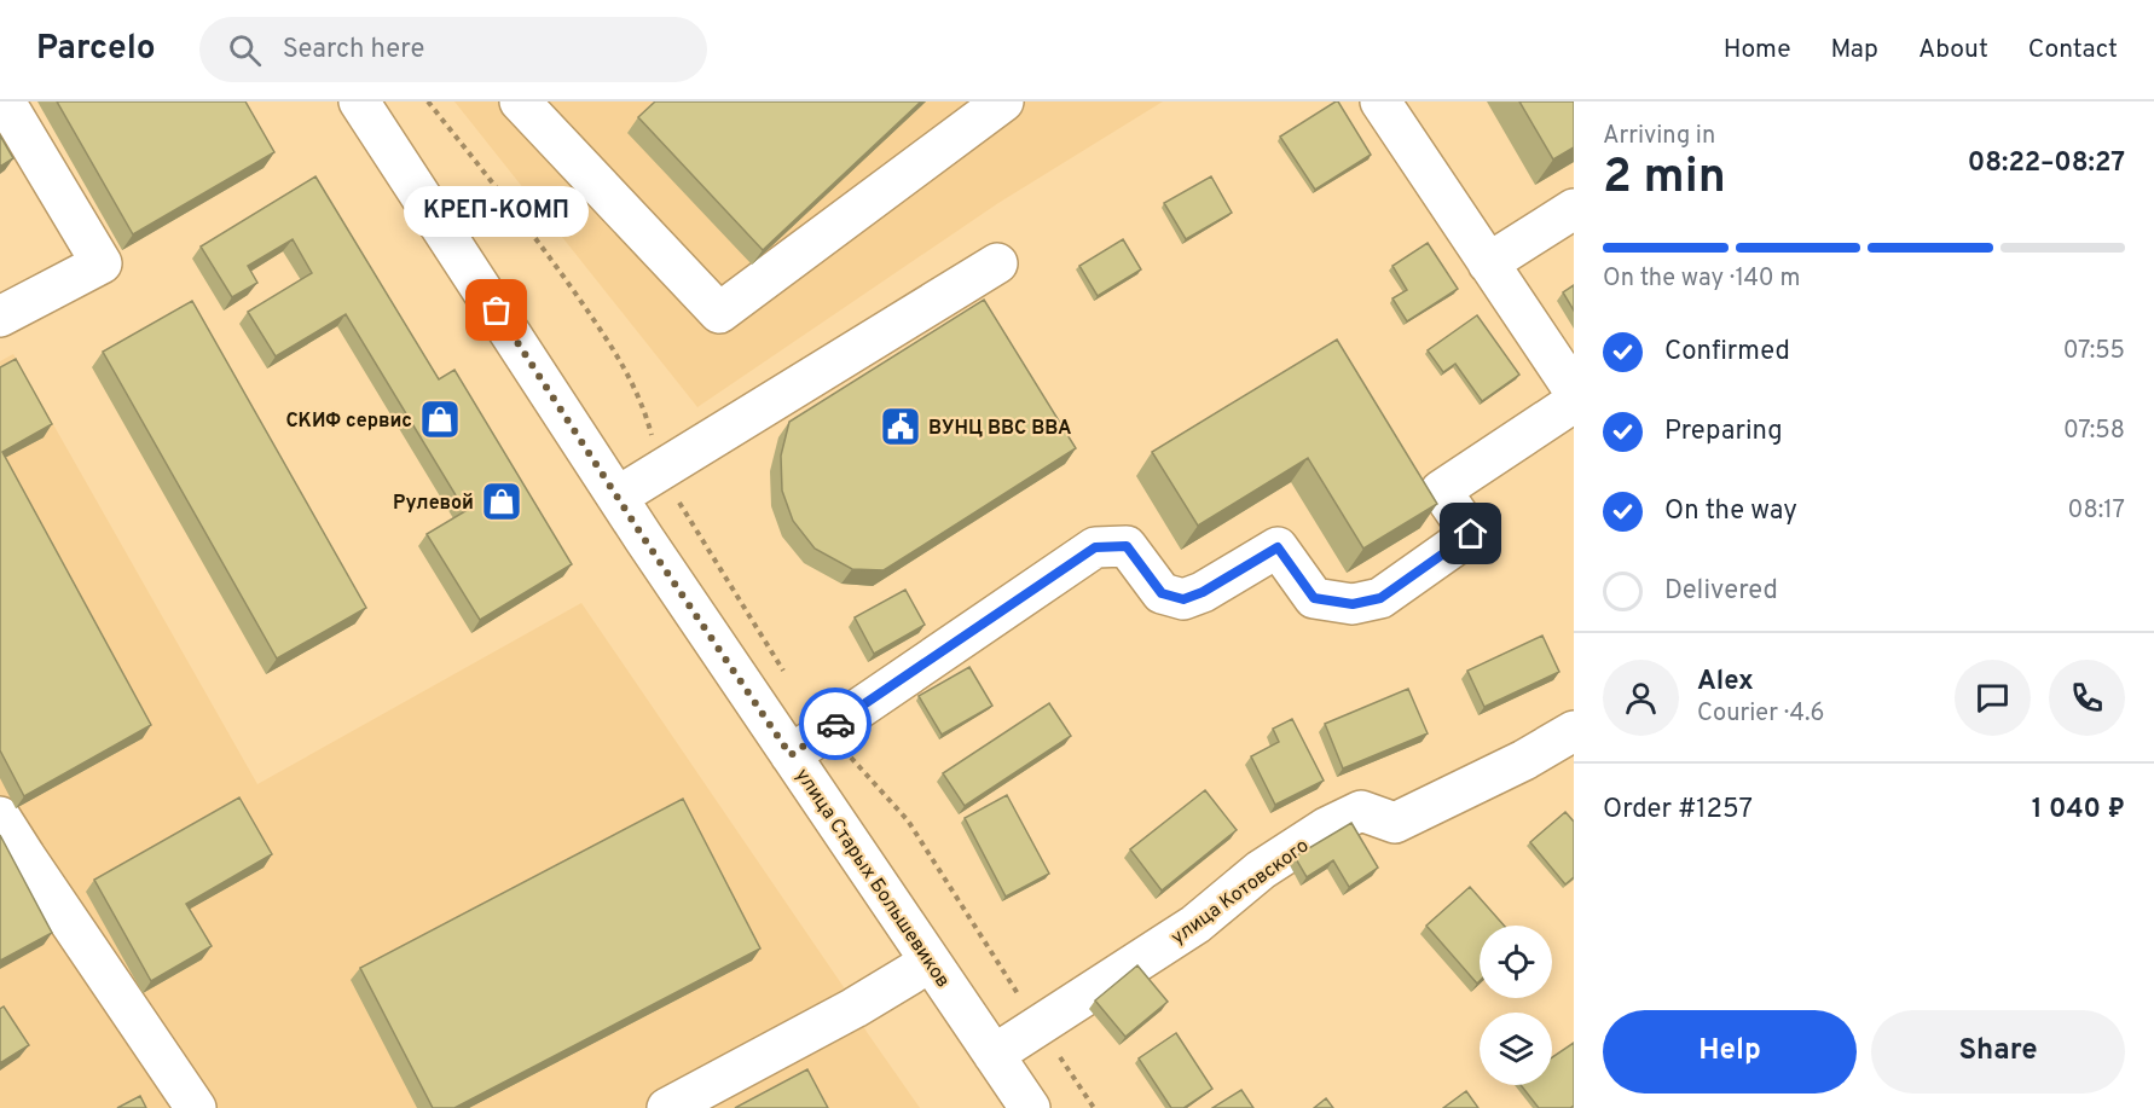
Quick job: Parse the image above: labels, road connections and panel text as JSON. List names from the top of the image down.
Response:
{
  "streets": {
    "street": ["улица Старых Большевиков", "улица Котовского"]
  },
  "crossings": [
    ["улица Старых Большевиков", "улица Котовского"]
  ],
  "places": {
    "other": ["КРЕП-КОМП"],
    "shop": ["СКИФ сервис", "Рулевой"],
    "public building": ["ВУНЦ ВВС ВВА"]
  },
  "page": {
    "header": "Parcelo",
    "search": "Search here",
    "nav": [
      "Home",
      "Map",
      "About",
      "Contact"
    ],
    "heading": ["2 min", "Arriving in", "08:22–08:27"],
    "panel": [
      "Alex",
      "Courier · 4.6",
      "Order #1257",
      "1 040 ₽"
    ],
    "bubble": "КРЕП-КОМП",
    "bar": "On the way · 140 m",
    "list": [
      ["Confirmed", "07:55"],
      ["Preparing", "07:58"],
      ["On the way", "08:17"],
      "Delivered"
    ],
    "buttons": ["Help", "Share"]
  }
}
